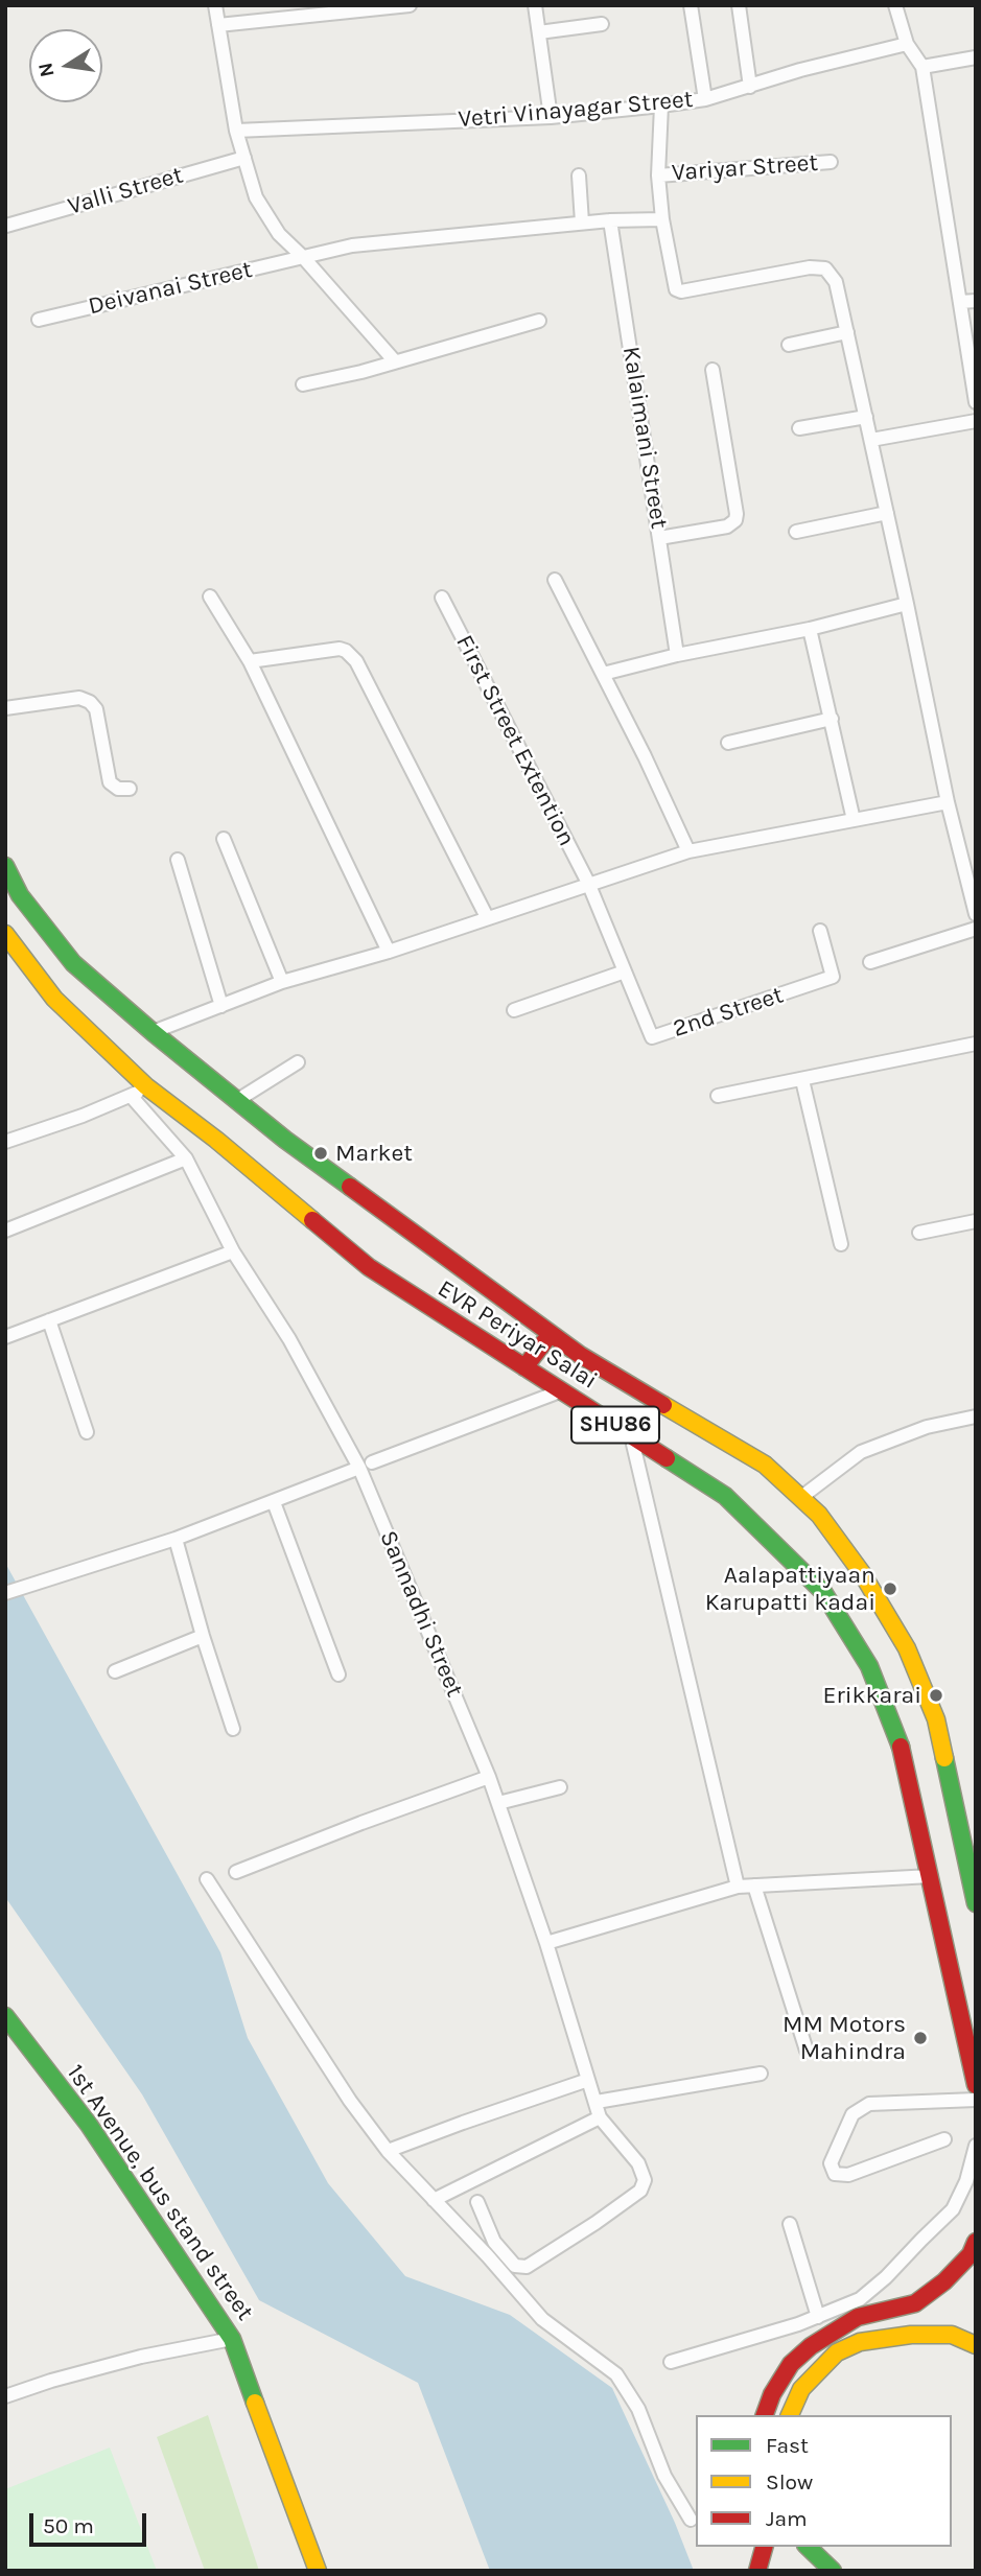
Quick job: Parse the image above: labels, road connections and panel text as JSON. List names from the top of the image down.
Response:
{
  "streets": {
    "main road": ["EVR Periyar Salai", "SHU86", "1st Avenue, bus stand street"],
    "street": [
      "Vetri Vinayagar Street",
      "Variyar Street",
      "Valli Street",
      "Deivanai Street",
      "Kalaimani Street",
      "First Street Extention",
      "2nd Street",
      "Sannadhi Street"
    ]
  },
  "crossings": [
    ["Deivanai Street", "Kalaimani Street"],
    ["First Street Extention", "2nd Street"],
    ["EVR Periyar Salai", "Sannadhi Street"]
  ],
  "places": [
    "Market",
    "Aalapattiyaan Karupatti kadai",
    "Erikkarai",
    "MM Motors Mahindra"
  ],
  "legend": ["Fast", "Slow", "Jam"],
  "scale_bar": "50 m",
  "north": "left"
}
